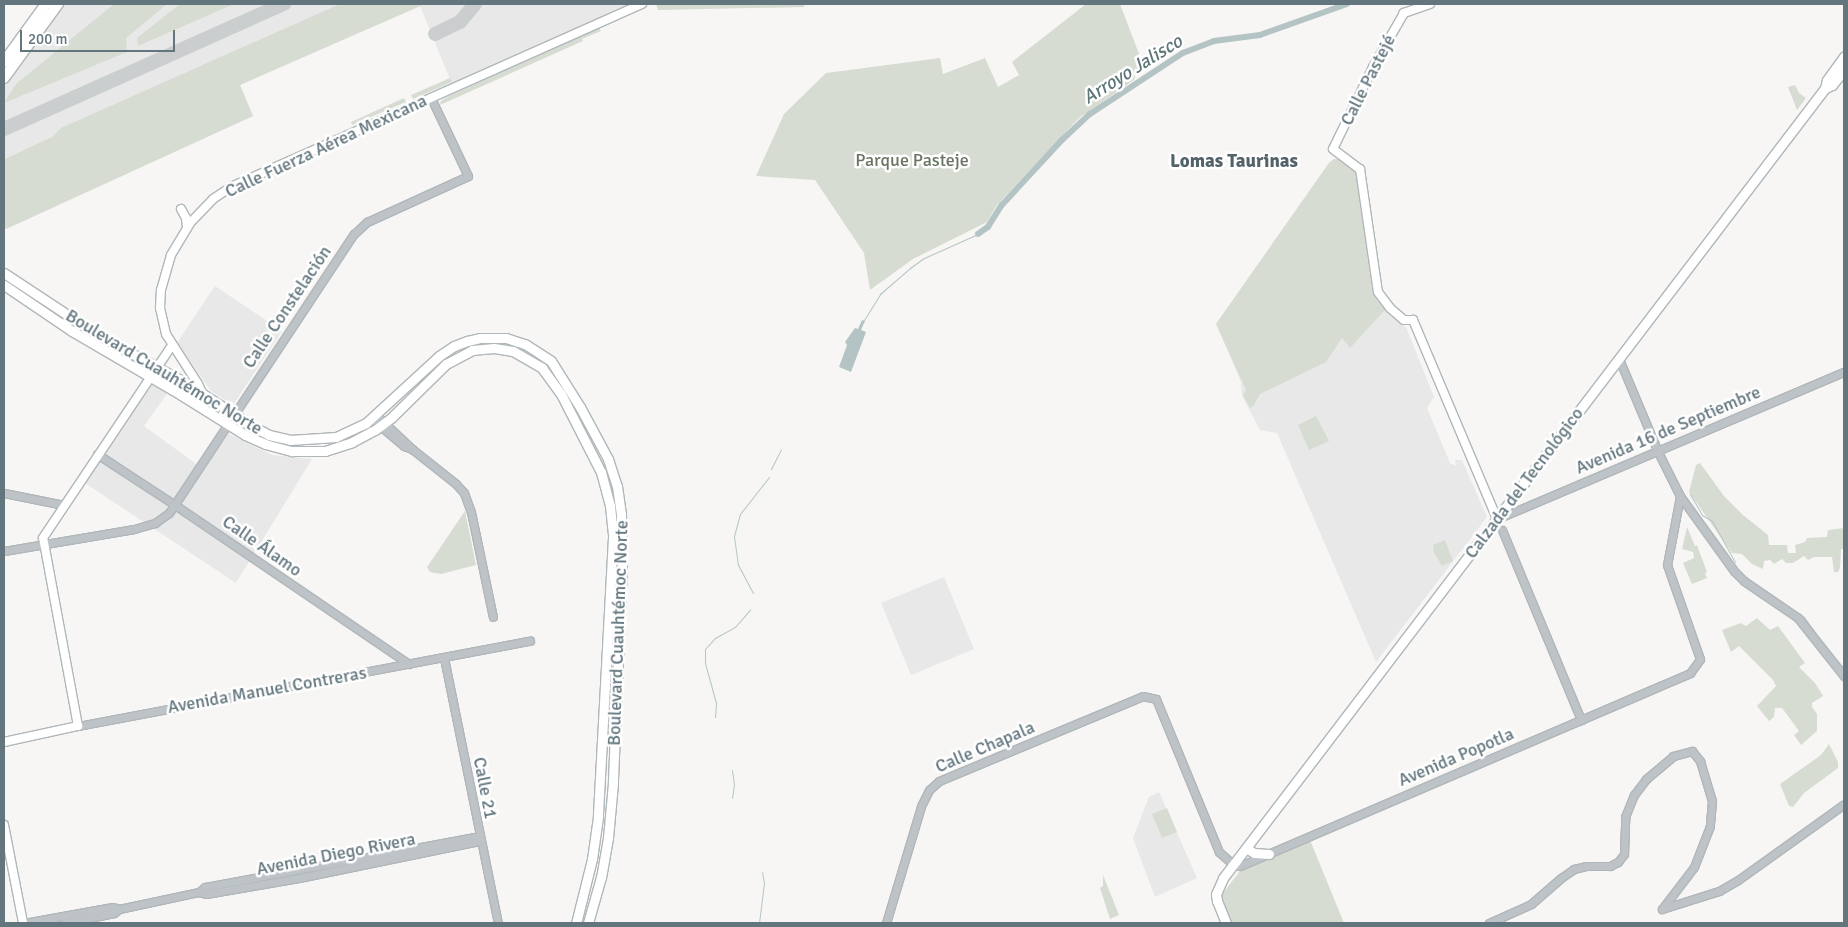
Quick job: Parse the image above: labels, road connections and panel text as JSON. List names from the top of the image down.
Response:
{
  "streets": {
    "main road": [
      "Calle Pastejé",
      "Calle Fuerza Aérea Mexicana",
      "Boulevard Cuauhtémoc Norte",
      "Calzada del Tecnológico",
      "Avenida Manuel Contreras"
    ],
    "street": [
      "Calle Constelación",
      "Avenida 16 de Septiembre",
      "Calle Álamo",
      "Calle Chapala",
      "Avenida Popotla",
      "Calle 21",
      "Avenida Diego Rivera"
    ]
  },
  "crossings": [
    ["Calle Pastejé", "Avenida 16 de Septiembre"],
    ["Calle Pastejé", "Calzada del Tecnológico"],
    ["Calle Fuerza Aérea Mexicana", "Calle Constelación"],
    ["Calle Fuerza Aérea Mexicana", "Boulevard Cuauhtémoc Norte"],
    ["Calle Constelación", "Boulevard Cuauhtémoc Norte"],
    ["Calle Constelación", "Calle Álamo"],
    ["Avenida 16 de Septiembre", "Calzada del Tecnológico"],
    ["Calzada del Tecnológico", "Calle Chapala"],
    ["Calzada del Tecnológico", "Avenida Popotla"],
    ["Calle Álamo", "Avenida Manuel Contreras"],
    ["Avenida Manuel Contreras", "Calle 21"],
    ["Calle Chapala", "Avenida Popotla"],
    ["Calle 21", "Avenida Diego Rivera"]
  ],
  "districts": ["Lomas Taurinas"],
  "water": ["Arroyo Jalisco"],
  "parks": ["Parque Pasteje"],
  "scale_bar": "200 m"
}
